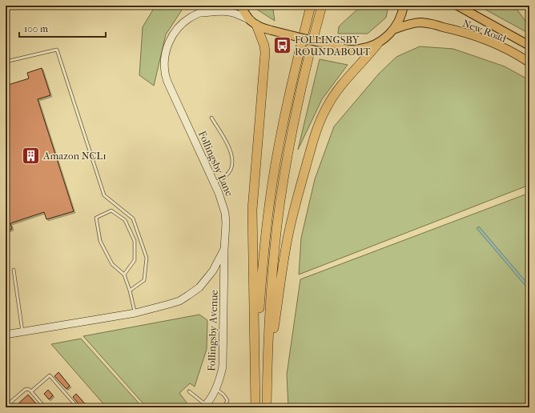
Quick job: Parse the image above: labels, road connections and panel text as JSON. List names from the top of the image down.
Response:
{
  "streets": {
    "main road": ["New Road"],
    "street": ["Follingsby Lane", "Follingsby Avenue"]
  },
  "crossings": [
    ["Follingsby Lane", "Follingsby Avenue"]
  ],
  "places": {
    "bus stop": ["FOLLINGSBY ROUNDABOUT"],
    "building": ["Amazon NCL1"]
  },
  "scale_bar": "100 m"
}
